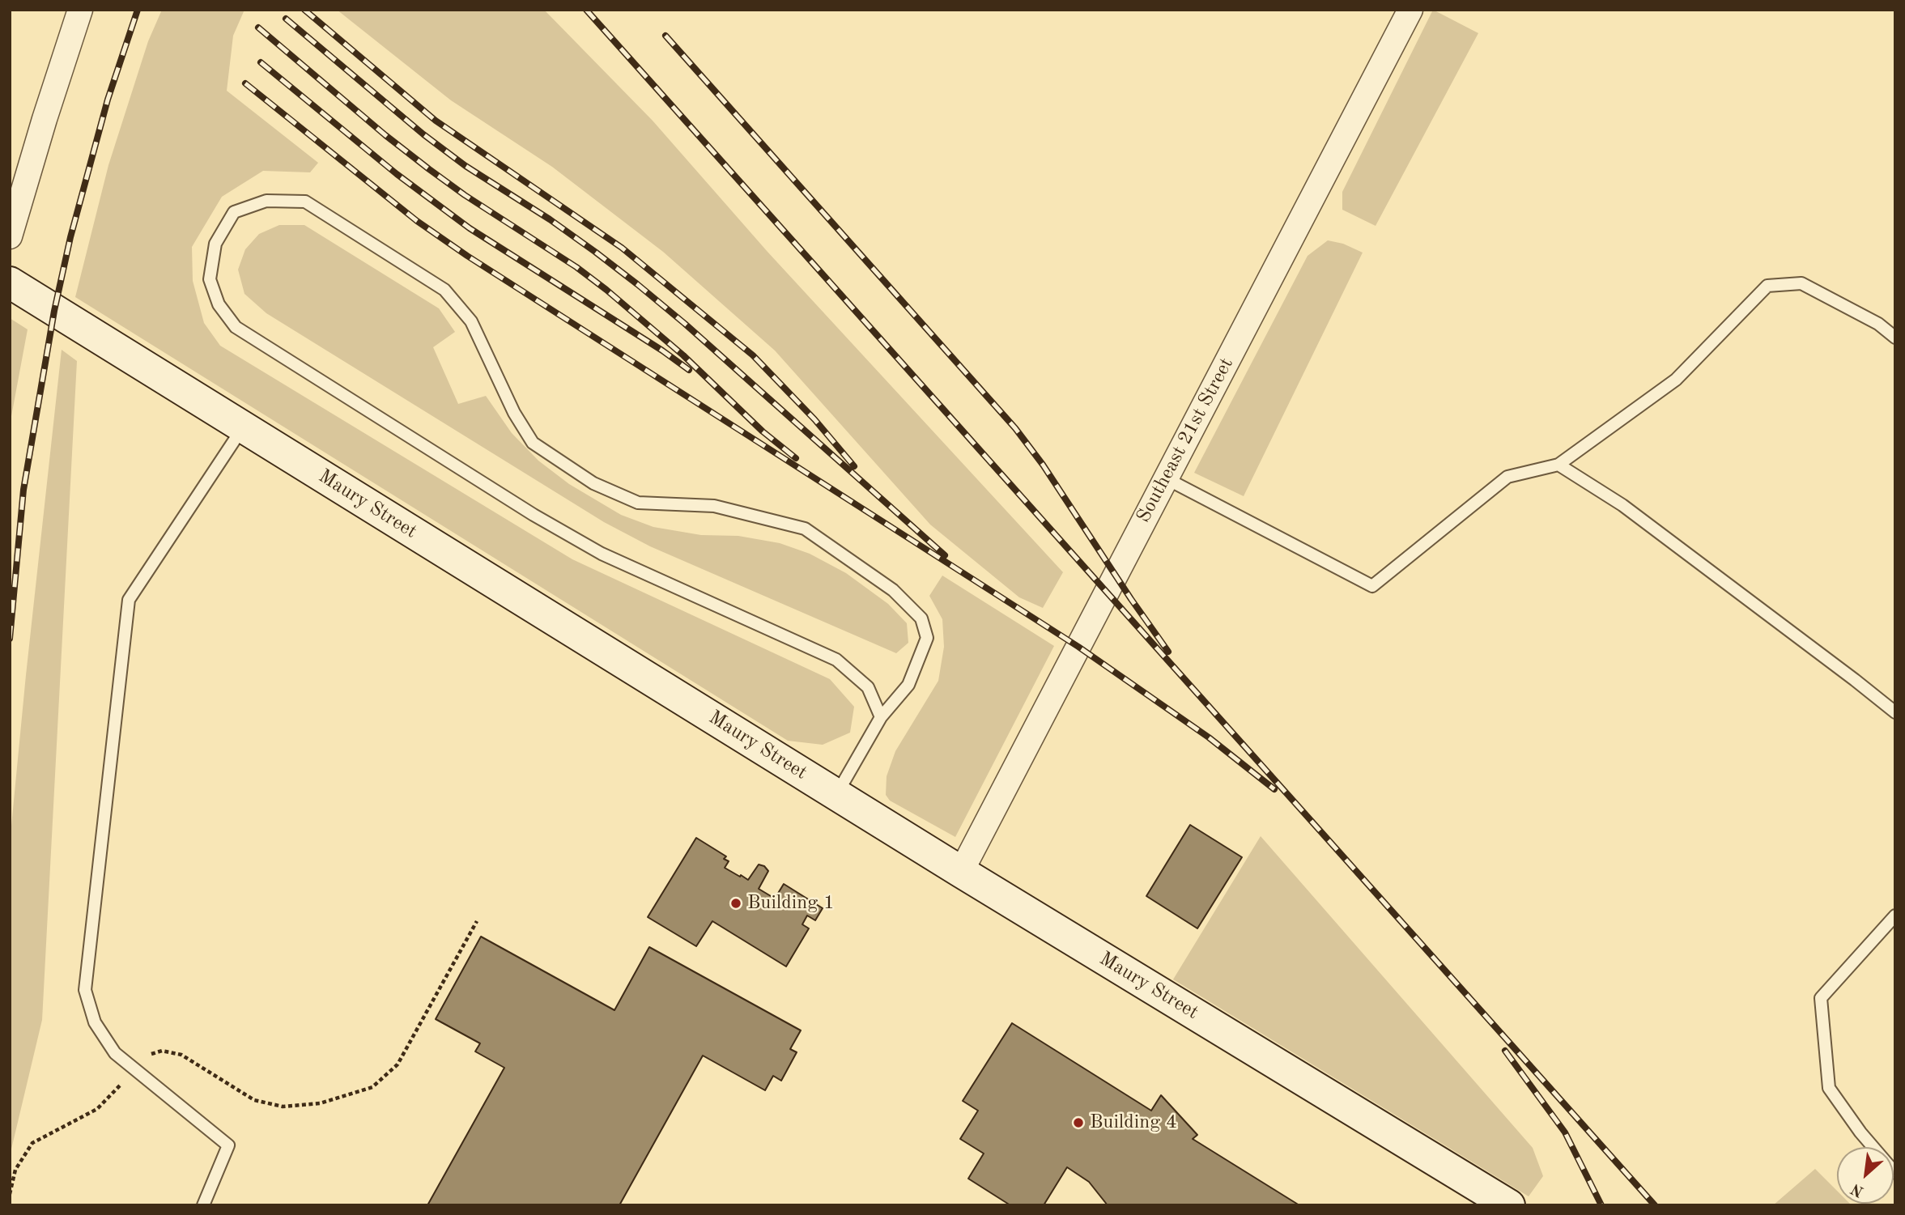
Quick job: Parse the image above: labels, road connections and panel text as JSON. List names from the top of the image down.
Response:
{
  "streets": {
    "main road": ["Maury Street"],
    "street": ["Southeast 21st Street"]
  },
  "crossings": [
    ["Southeast 21st Street", "Maury Street"]
  ],
  "places": ["Building 1", "Building 4"],
  "north": "bottom left"
}
